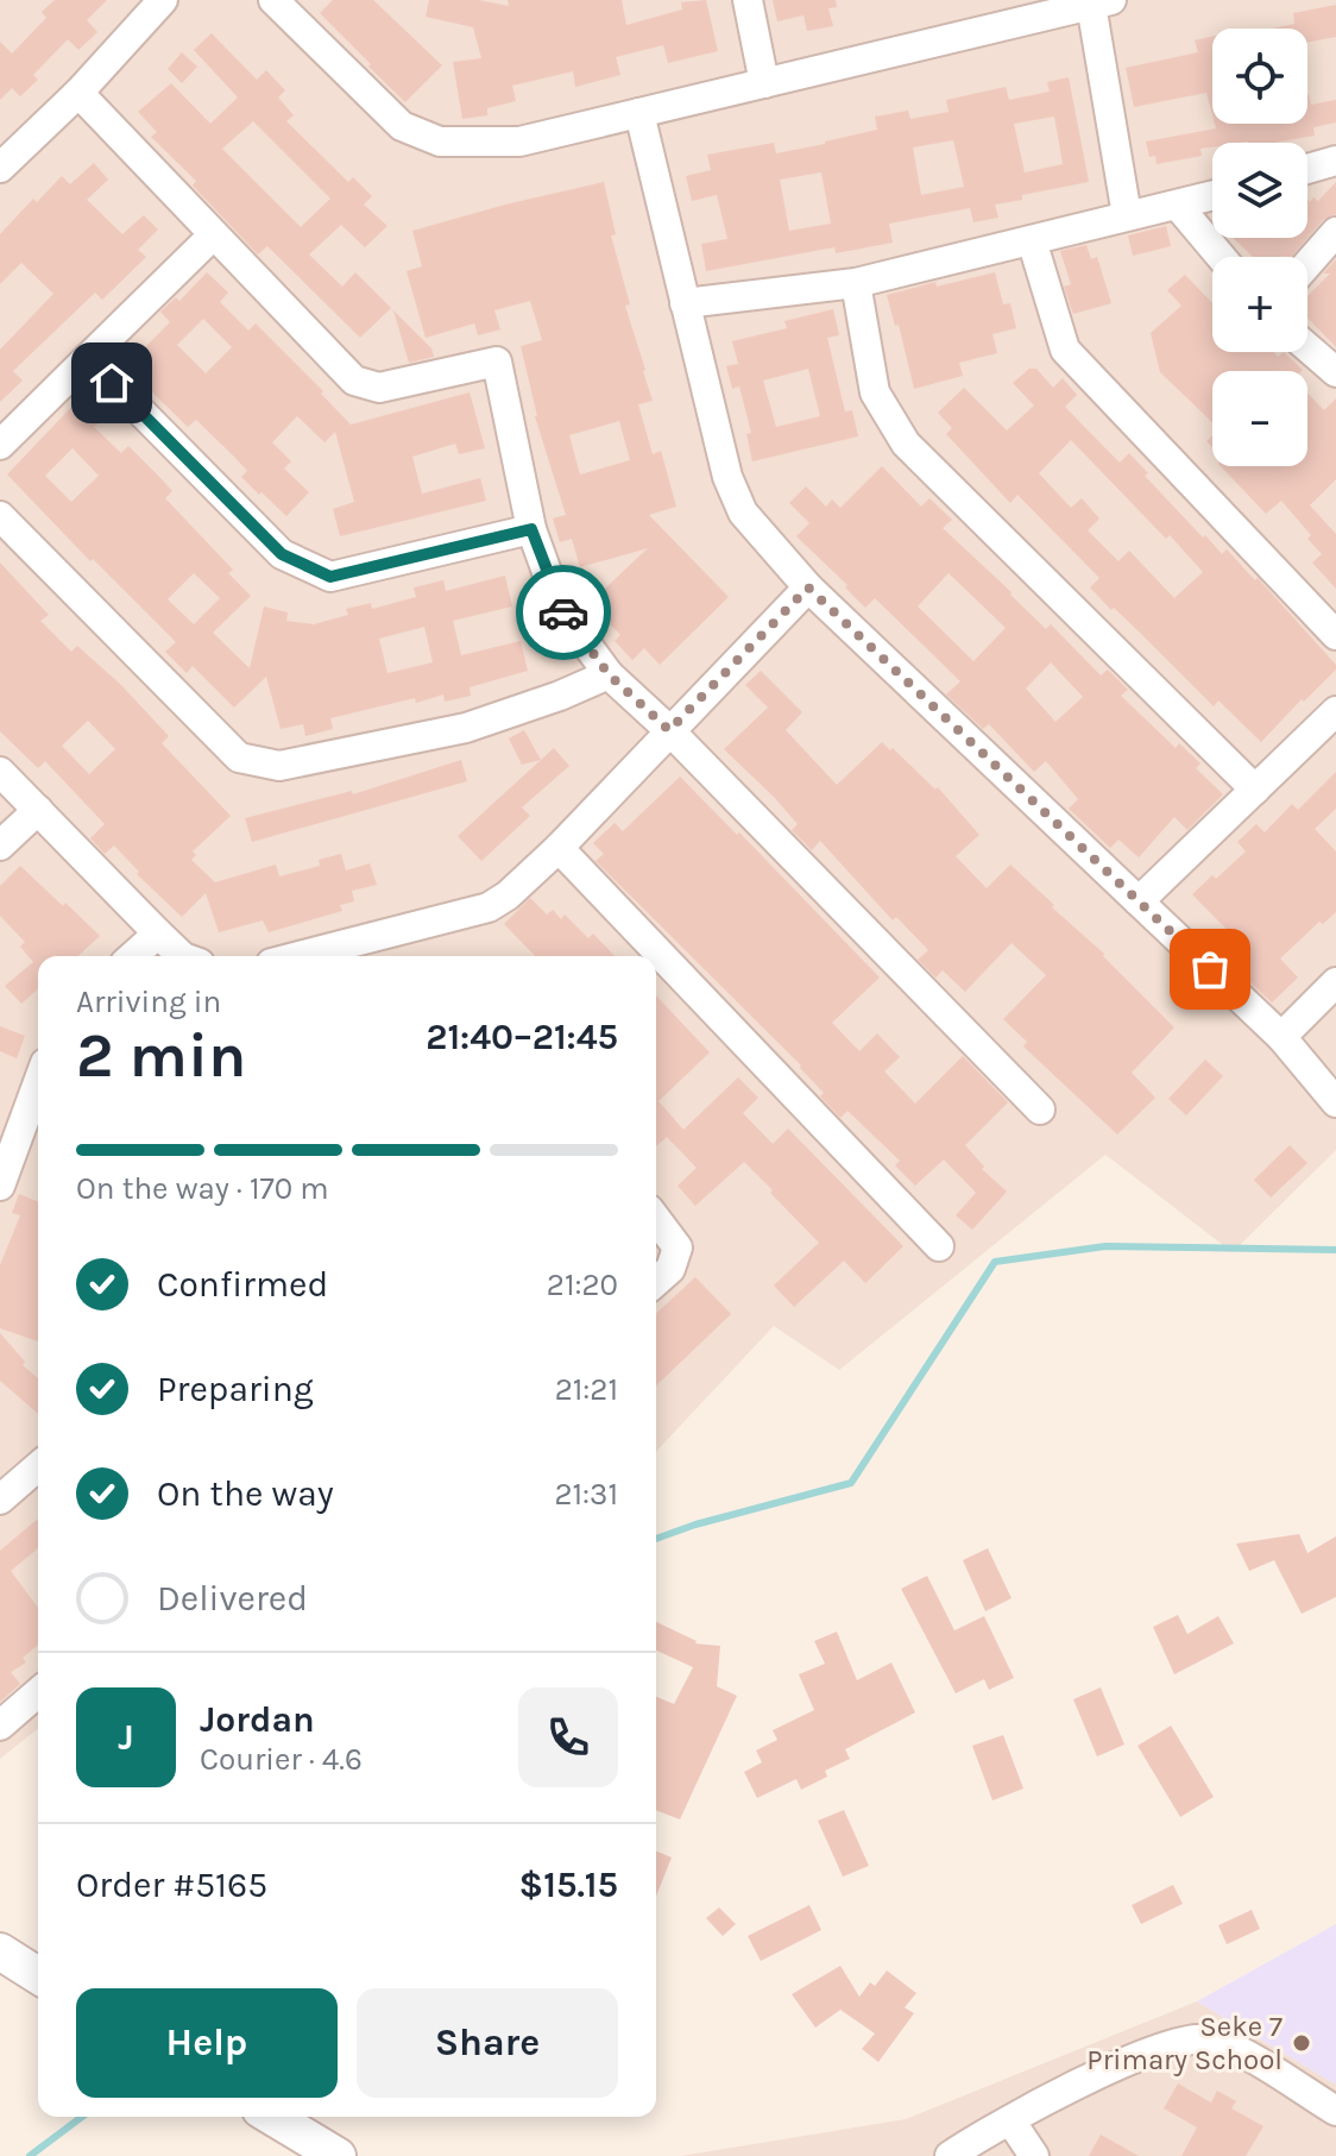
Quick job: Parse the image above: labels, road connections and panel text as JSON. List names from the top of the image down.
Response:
{
  "places": ["Seke 7 Primary School"],
  "page": {
    "map_buttons": ["+", "−"],
    "heading": ["2 min", "Arriving in", "21:40–21:45"],
    "panel": [
      "Jordan",
      "Courier · 4.6",
      "Order #5165",
      "$15.15"
    ],
    "bar": "On the way · 170 m",
    "list": [
      ["Confirmed", "21:20"],
      ["Preparing", "21:21"],
      ["On the way", "21:31"],
      "Delivered"
    ],
    "round": "J",
    "buttons": ["Help", "Share"]
  }
}
